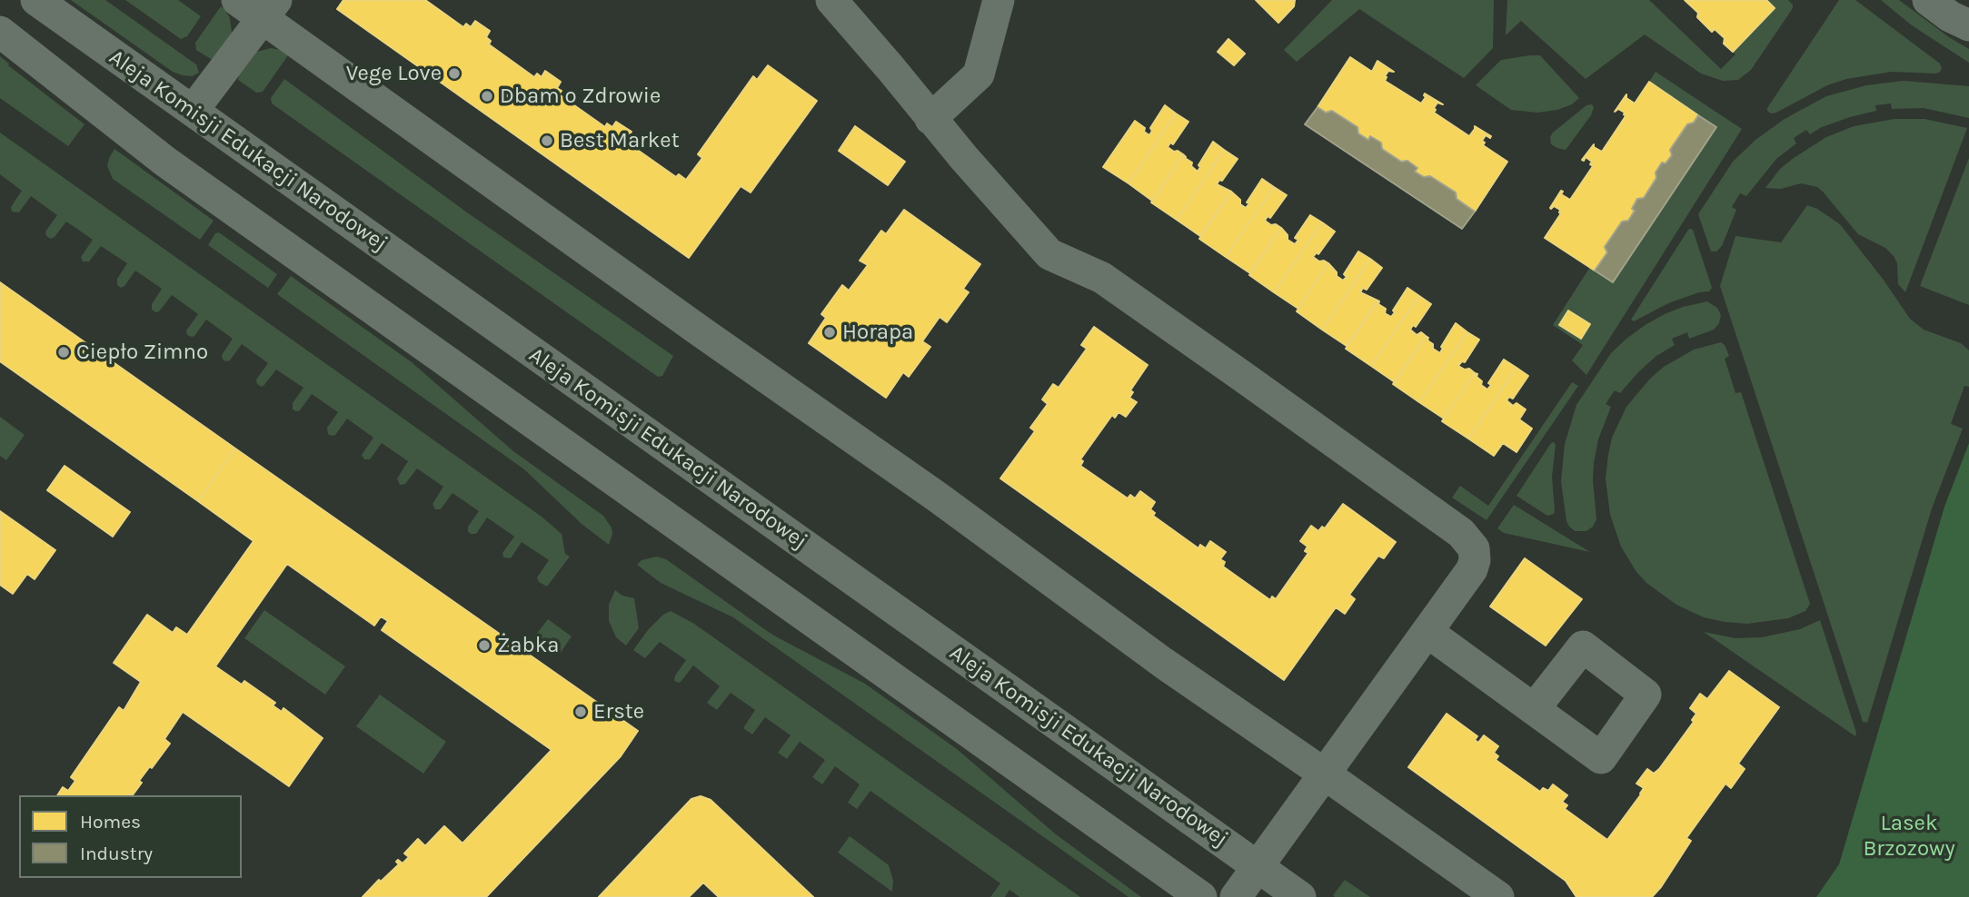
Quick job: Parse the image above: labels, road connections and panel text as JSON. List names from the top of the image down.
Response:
{
  "streets": {
    "street": ["Aleja Komisji Edukacji Narodowej"]
  },
  "parks": ["Lasek Brzozowy"],
  "places": [
    "Vege Love",
    "Dbam o Zdrowie",
    "Best Market",
    "Horapa",
    "Ciepło Zimno",
    "Żabka",
    "Erste"
  ],
  "legend": ["Homes", "Industry"]
}
